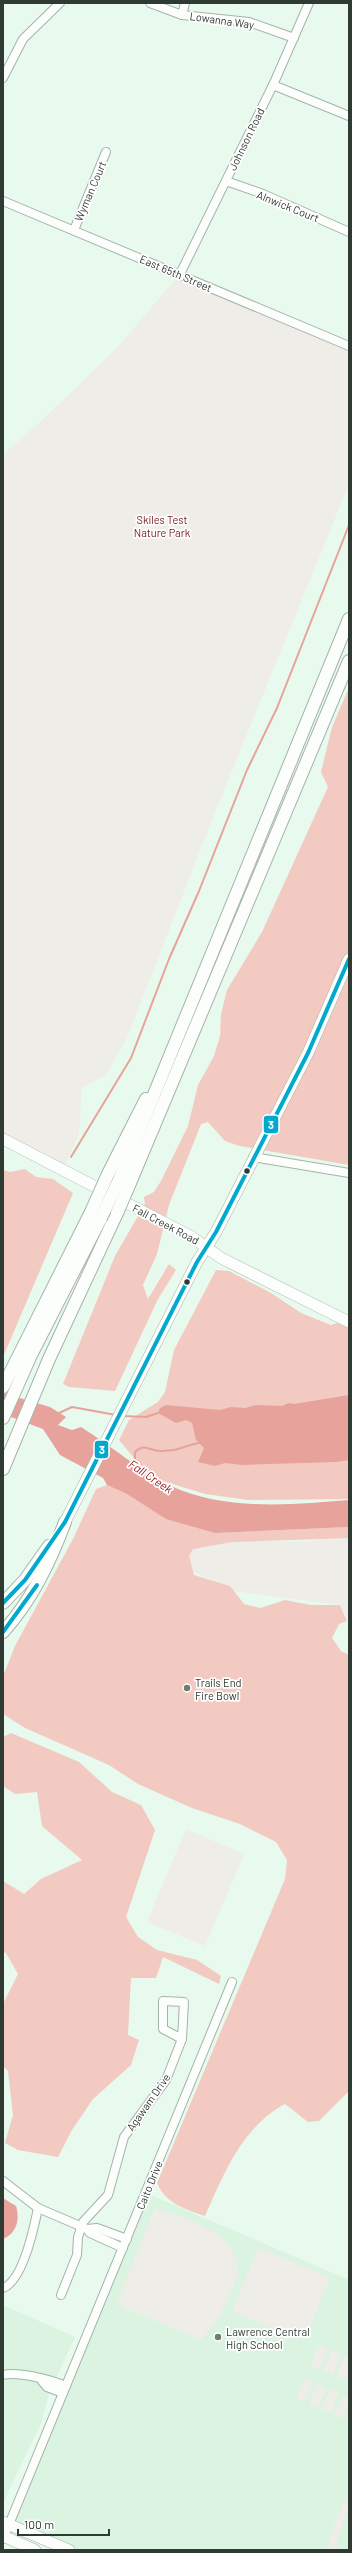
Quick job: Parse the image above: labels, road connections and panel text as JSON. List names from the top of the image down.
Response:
{
  "streets": {
    "main road": ["Fall Creek Road"],
    "street": [
      "Lowanna Way",
      "Johnson Road",
      "Wyman Court",
      "Alnwick Court",
      "East 65th Street",
      "Agawam Drive",
      "Caito Drive"
    ]
  },
  "crossings": [
    ["Lowanna Way", "Johnson Road"],
    ["Johnson Road", "Alnwick Court"],
    ["Johnson Road", "East 65th Street"],
    ["Wyman Court", "East 65th Street"]
  ],
  "water": ["Fall Creek"],
  "parks": ["Skiles Test Nature Park"],
  "places": ["Trails End Fire Bowl", "Lawrence Central High School"],
  "lines": ["transit line 3"],
  "scale_bar": "100 m"
}
